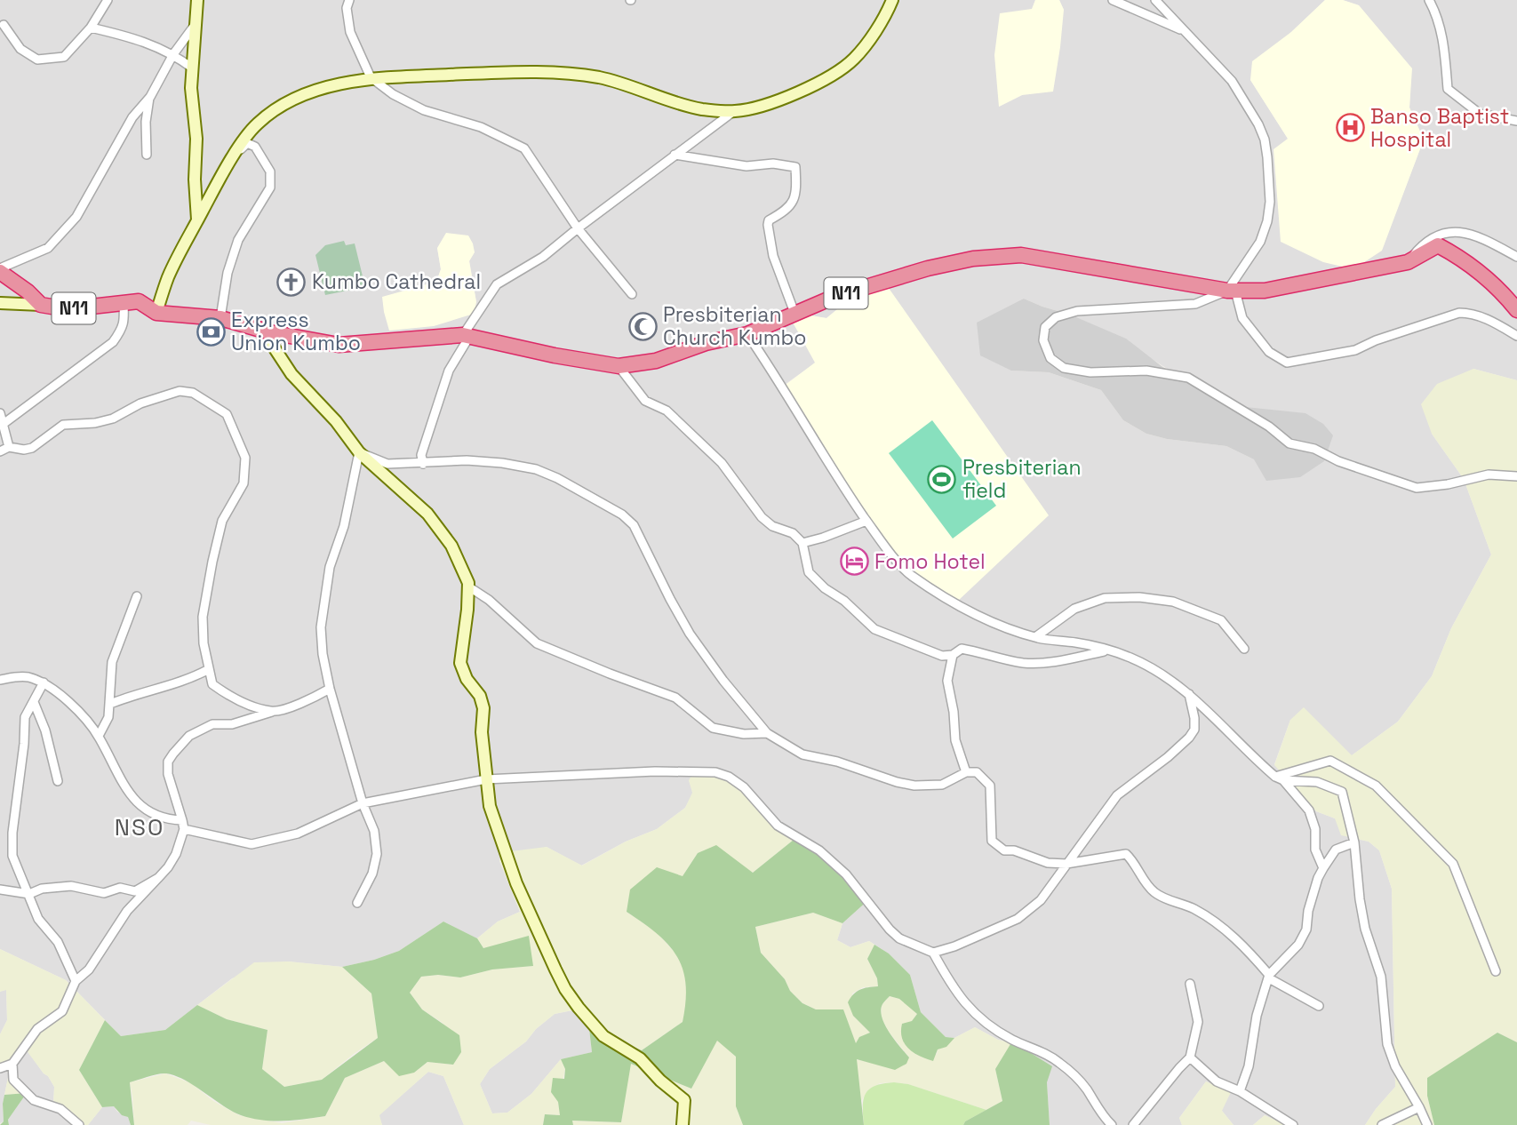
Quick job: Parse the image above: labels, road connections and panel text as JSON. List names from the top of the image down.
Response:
{
  "streets": {
    "highway": ["N11"]
  },
  "districts": ["NSO"],
  "places": {
    "hospital": ["Banso Baptist Hospital"],
    "church": ["Kumbo Cathedral"],
    "mosque": ["Presbiterian Church Kumbo"],
    "bank": ["Express Union Kumbo"],
    "sports": ["Presbiterian field"],
    "hotel": ["Fomo Hotel"]
  }
}
